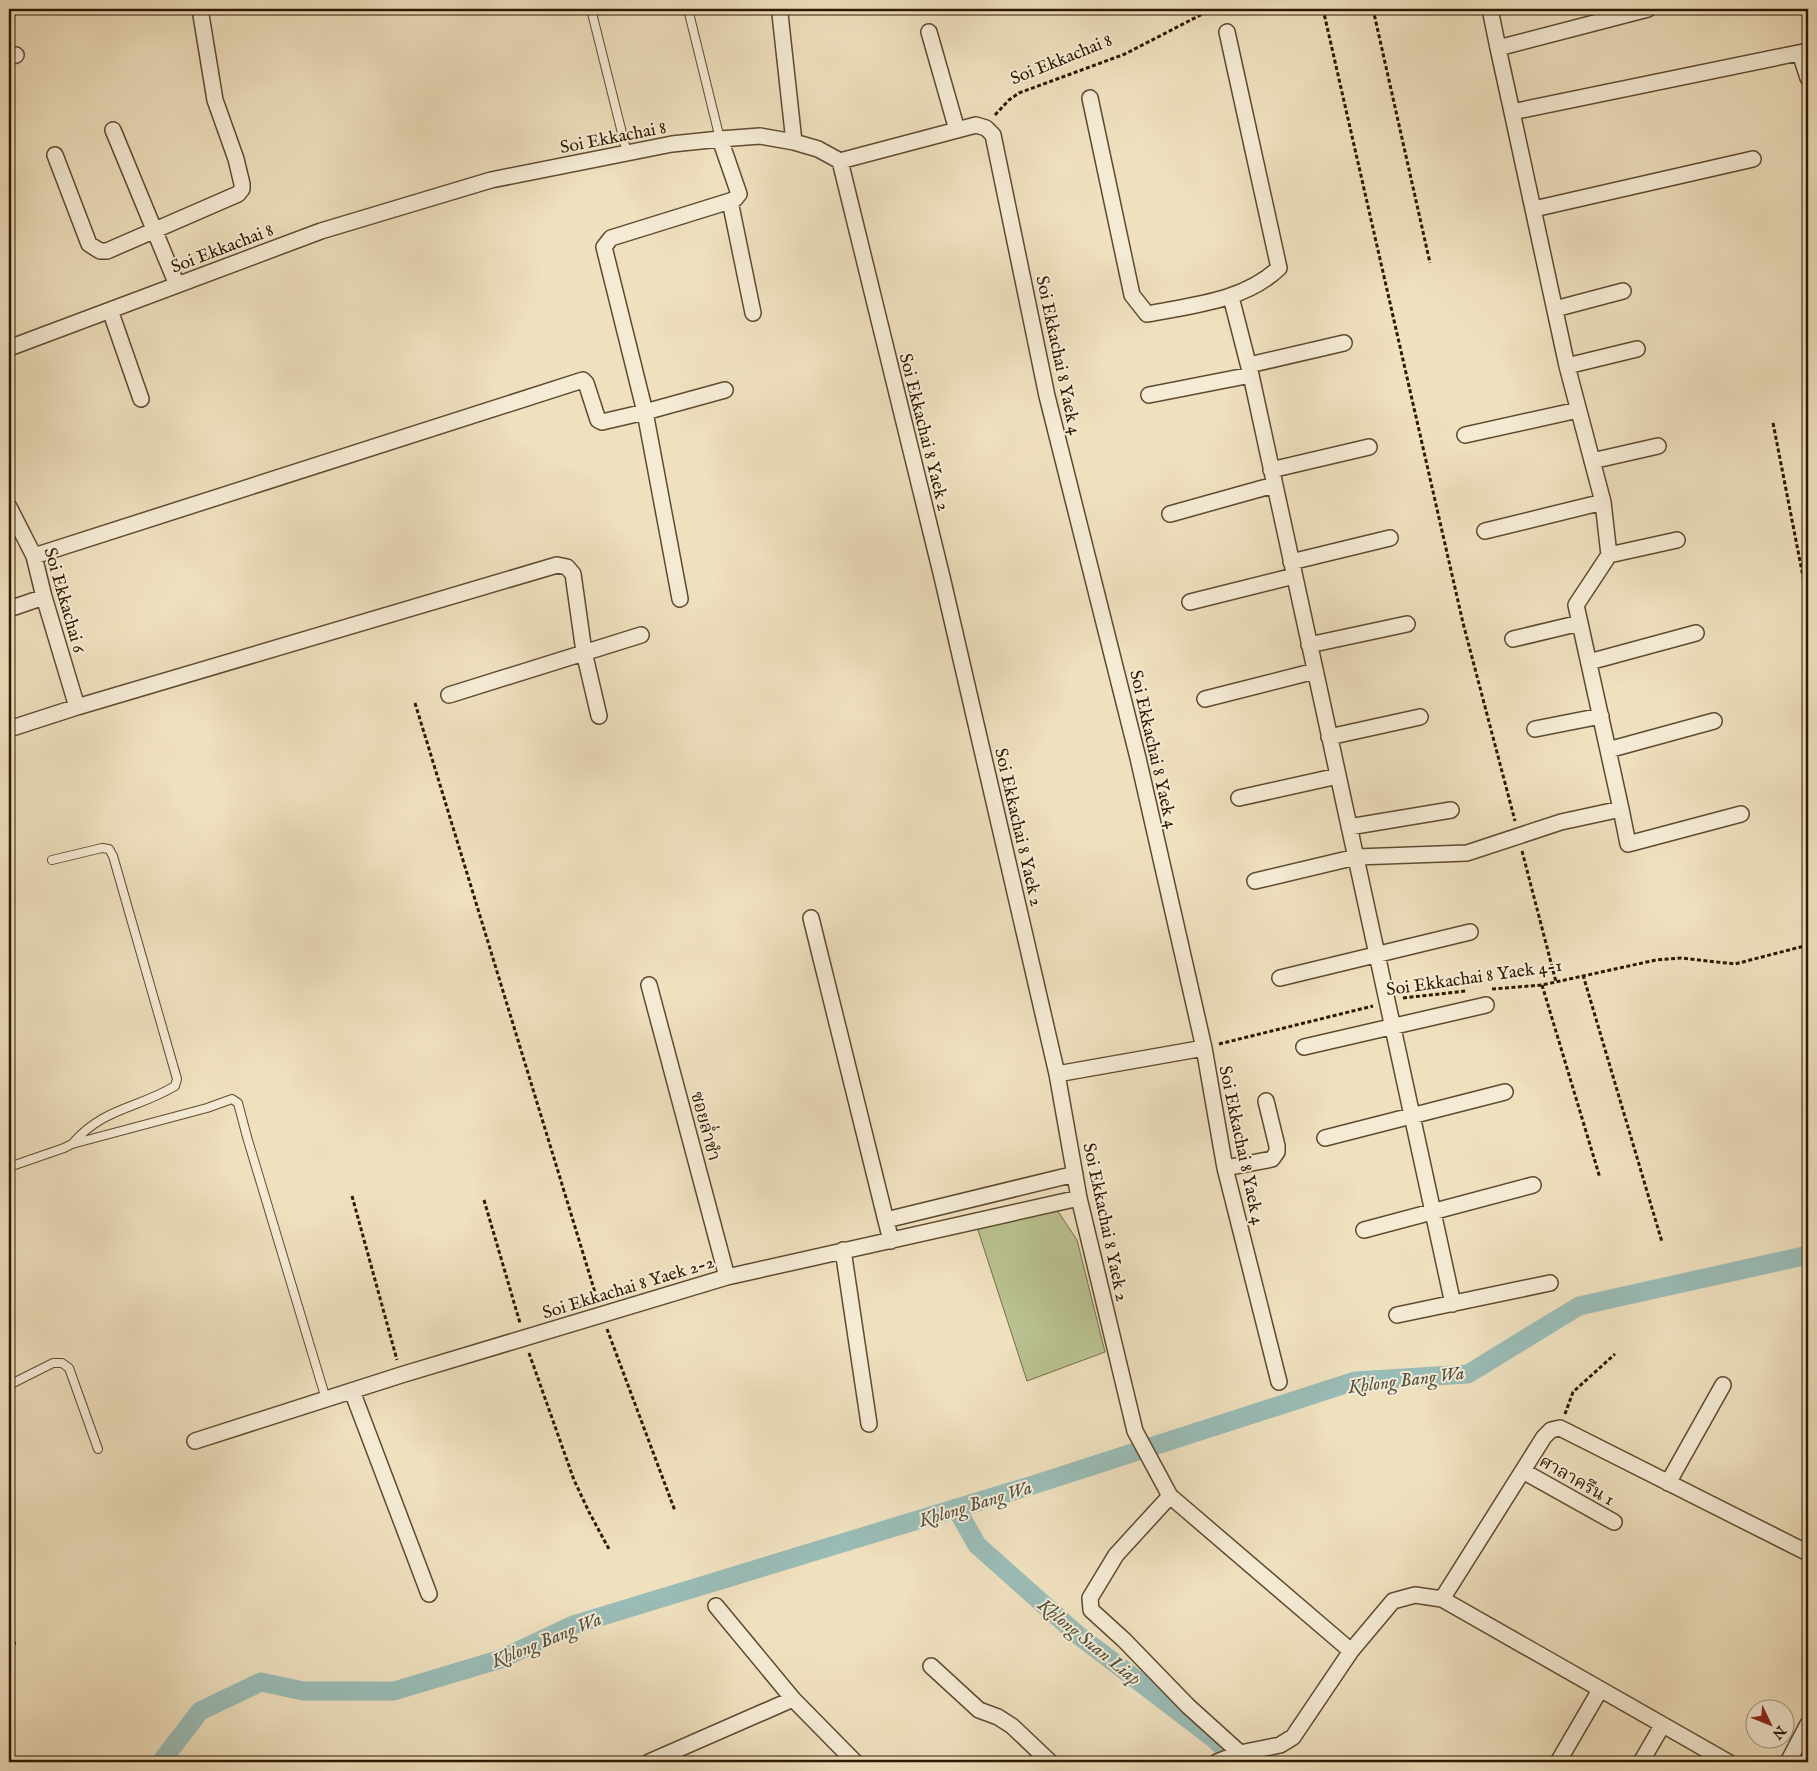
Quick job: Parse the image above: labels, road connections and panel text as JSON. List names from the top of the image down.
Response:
{
  "streets": {
    "street": [
      "Soi Ekkachai 8",
      "Soi Ekkachai 8 Yaek 4",
      "Soi Ekkachai 8 Yaek 2",
      "Soi Ekkachai 6",
      "ซอยล่ำชำ",
      "Soi Ekkachai 8 Yaek 2-2",
      "ศาลาครืน 1"
    ],
    "path": ["Soi Ekkachai 8 Yaek 4-1"]
  },
  "crossings": [
    ["Soi Ekkachai 8", "Soi Ekkachai 8 Yaek 4"],
    ["Soi Ekkachai 8", "Soi Ekkachai 8 Yaek 2"],
    ["Soi Ekkachai 8 Yaek 4", "Soi Ekkachai 8 Yaek 4-1"],
    ["Soi Ekkachai 8 Yaek 2", "Soi Ekkachai 8 Yaek 2-2"],
    ["ซอยล่ำชำ", "Soi Ekkachai 8 Yaek 2-2"]
  ],
  "water": ["Khlong Bang Wa", "Khlong Suan Liap"],
  "north": "bottom right"
}
